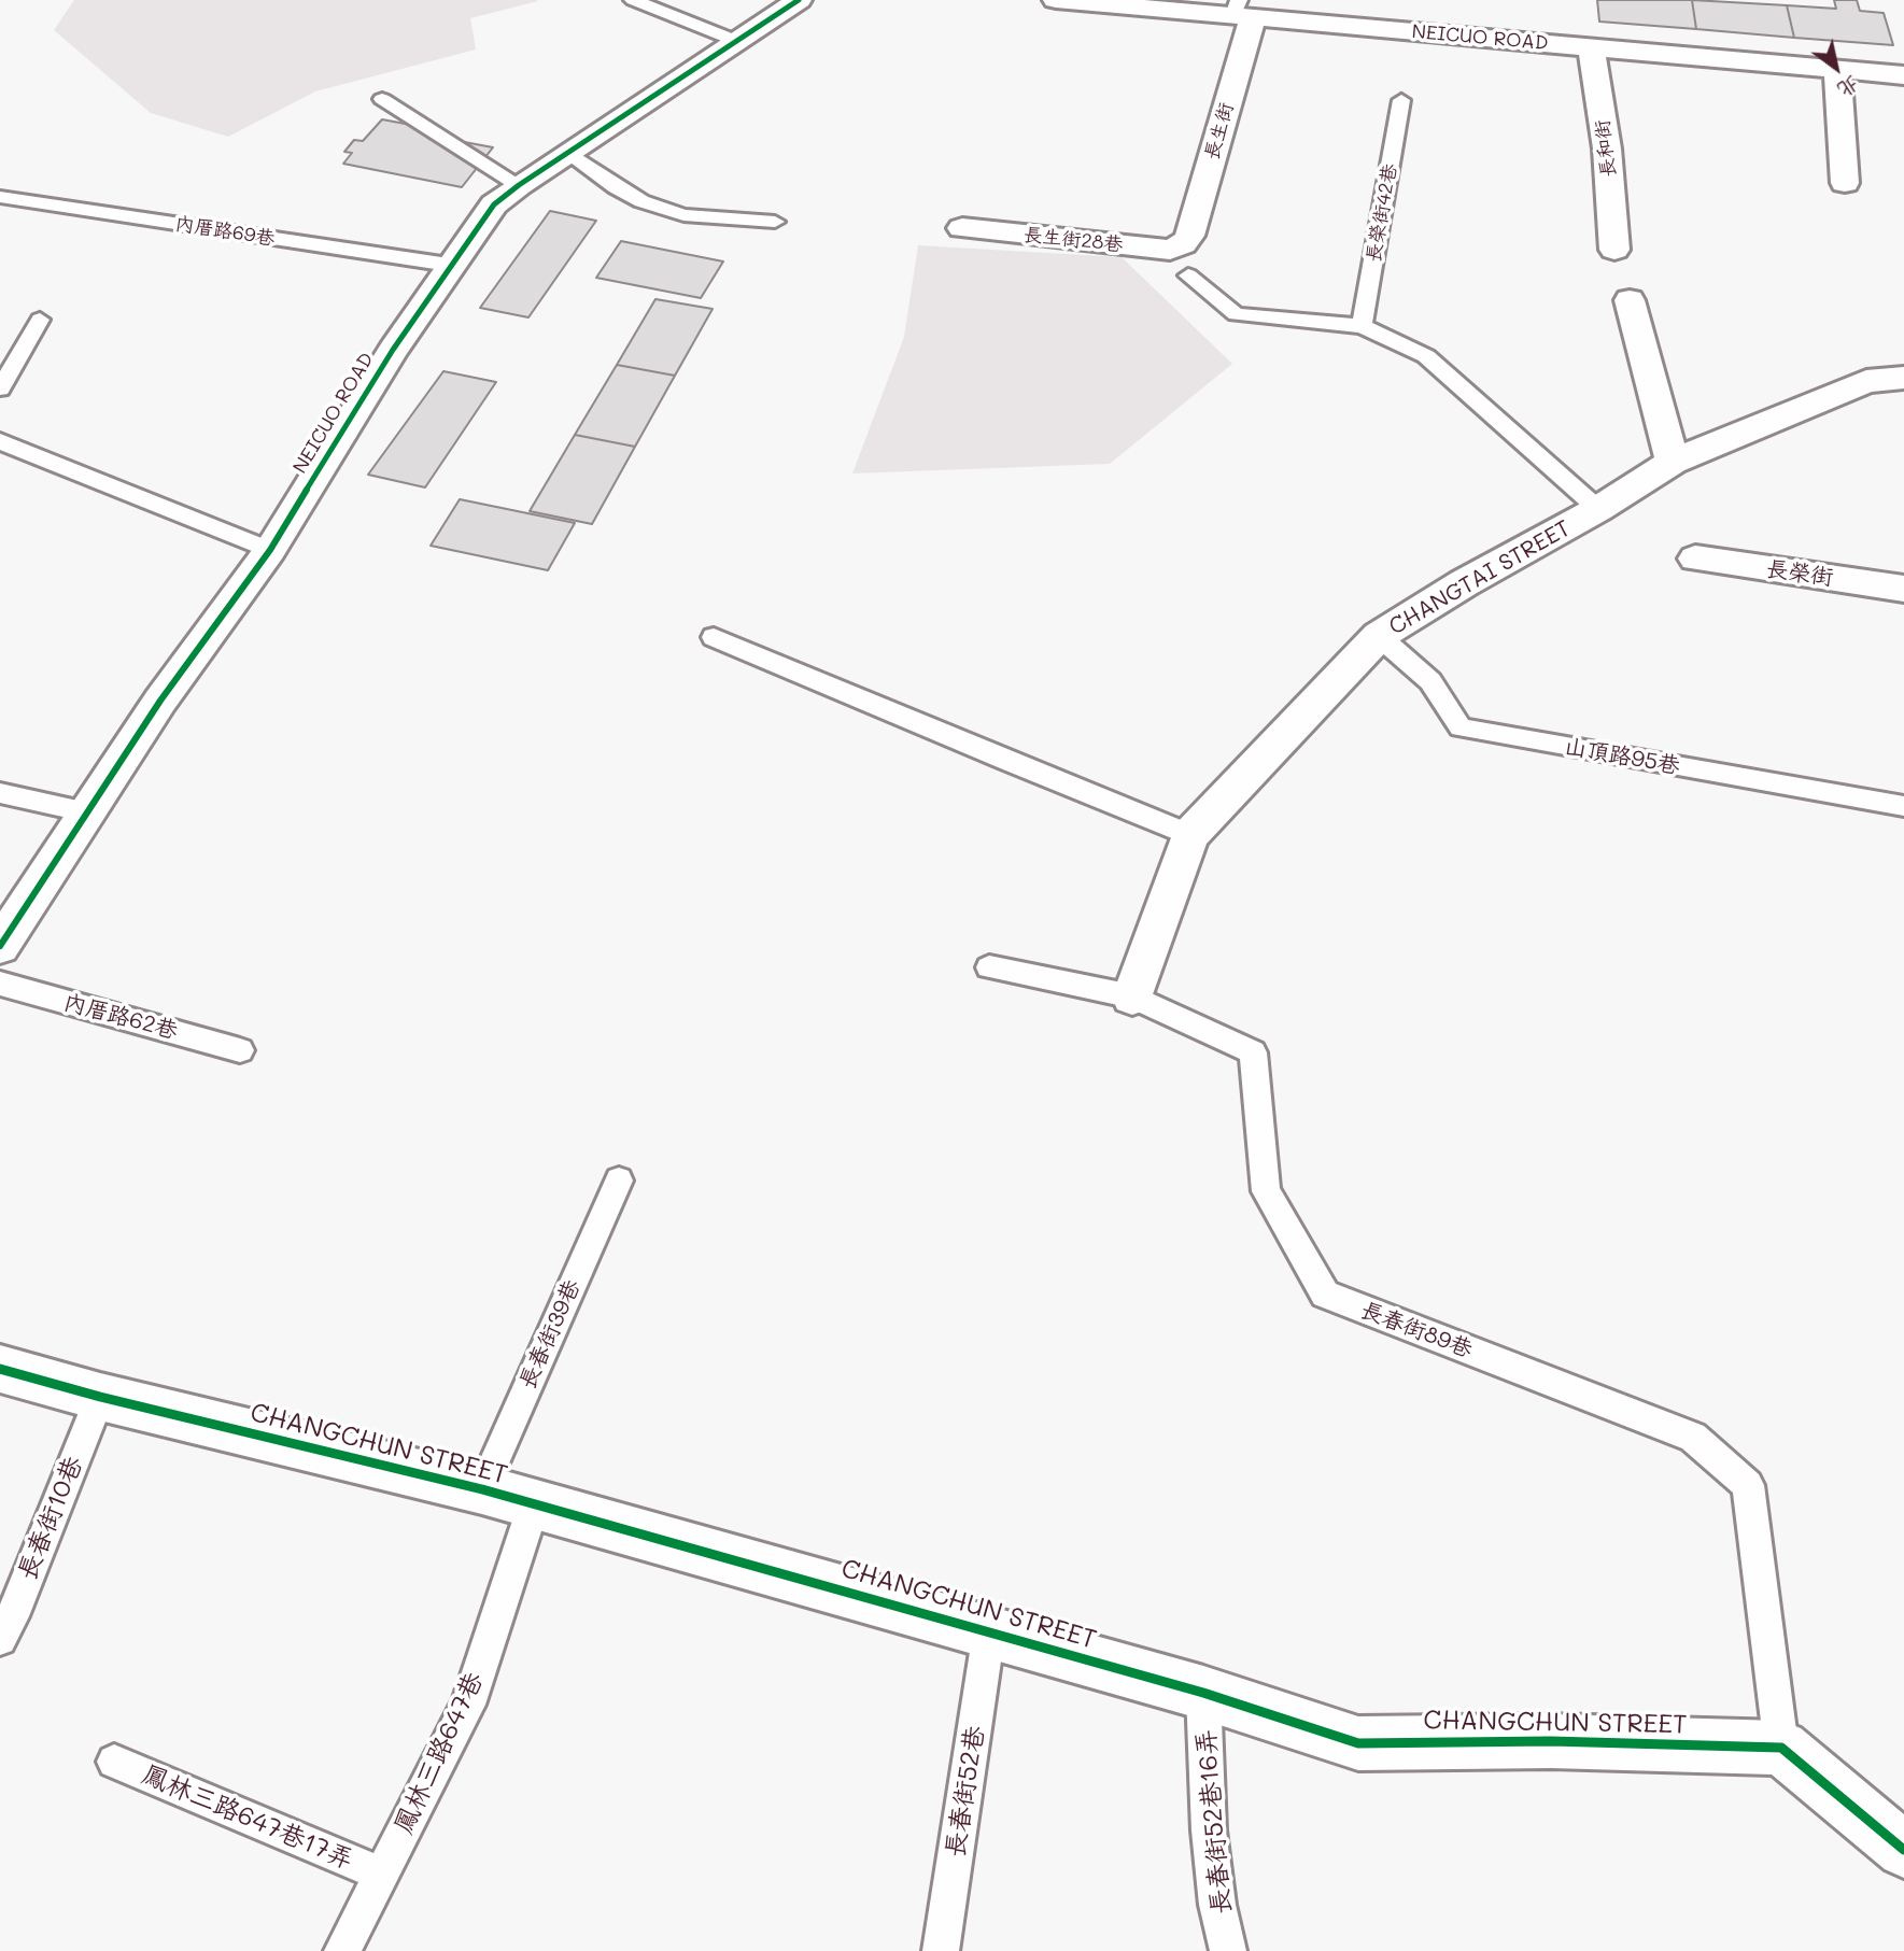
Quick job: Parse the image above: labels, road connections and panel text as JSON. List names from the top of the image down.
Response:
{
  "streets": {
    "street": [
      "NEICUO ROAD",
      "長生街",
      "長和街",
      "長生街28巷",
      "長榮街",
      "CHANGTAI STREET",
      "CHANGCHUN STREET"
    ],
    "lane": [
      "長榮街42巷",
      "內厝路69巷",
      "山頂路95巷",
      "內厝路62巷",
      "長春街89巷",
      "長春街39巷",
      "長春街10巷",
      "鳳林三路647巷",
      "長春街52巷",
      "鳳林三路647巷17弄",
      "長春街52巷16弄"
    ]
  },
  "crossings": [
    ["NEICUO ROAD", "長生街"],
    ["NEICUO ROAD", "長和街"],
    ["NEICUO ROAD", "內厝路69巷"],
    ["長生街", "長生街28巷"],
    ["CHANGTAI STREET", "山頂路95巷"],
    ["CHANGTAI STREET", "長春街89巷"],
    ["長春街89巷", "CHANGCHUN STREET"],
    ["長春街39巷", "CHANGCHUN STREET"],
    ["CHANGCHUN STREET", "長春街10巷"],
    ["CHANGCHUN STREET", "鳳林三路647巷"],
    ["CHANGCHUN STREET", "長春街52巷"],
    ["CHANGCHUN STREET", "長春街52巷16弄"],
    ["鳳林三路647巷", "鳳林三路647巷17弄"]
  ],
  "north": "bottom right"
}
